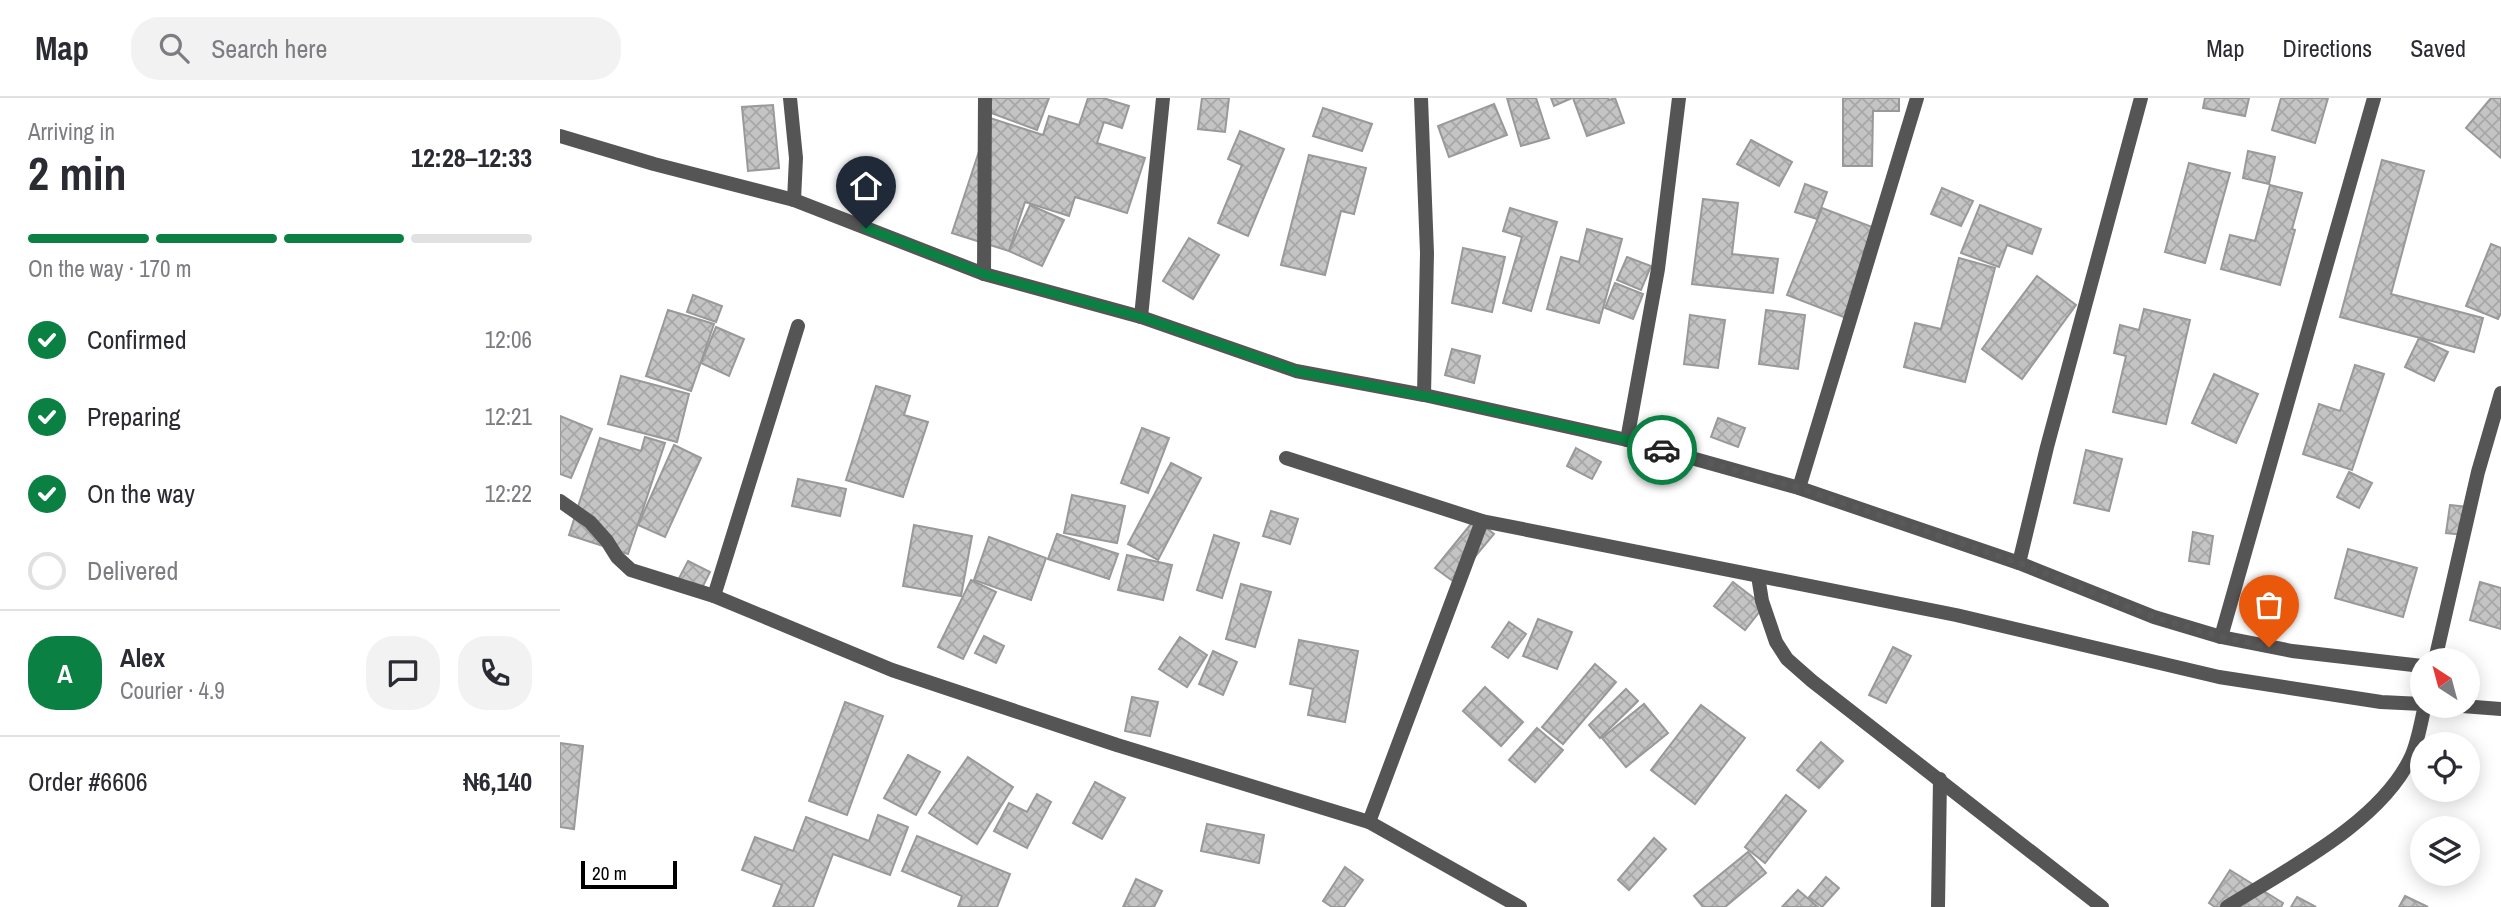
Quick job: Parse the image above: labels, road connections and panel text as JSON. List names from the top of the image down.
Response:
{
  "scale_bar": "20 m",
  "north": "top left",
  "page": {
    "header": "Map",
    "search": "Search here",
    "nav": ["Map", "Directions", "Saved"],
    "heading": ["2 min", "Arriving in", "12:28–12:33"],
    "panel": [
      "Alex",
      "Courier · 4.9",
      "Order #6606",
      "₦6,140"
    ],
    "bar": "On the way · 170 m",
    "list": [
      ["Confirmed", "12:06"],
      ["Preparing", "12:21"],
      ["On the way", "12:22"],
      "Delivered"
    ],
    "round": "A",
    "scale": "20 m"
  }
}
